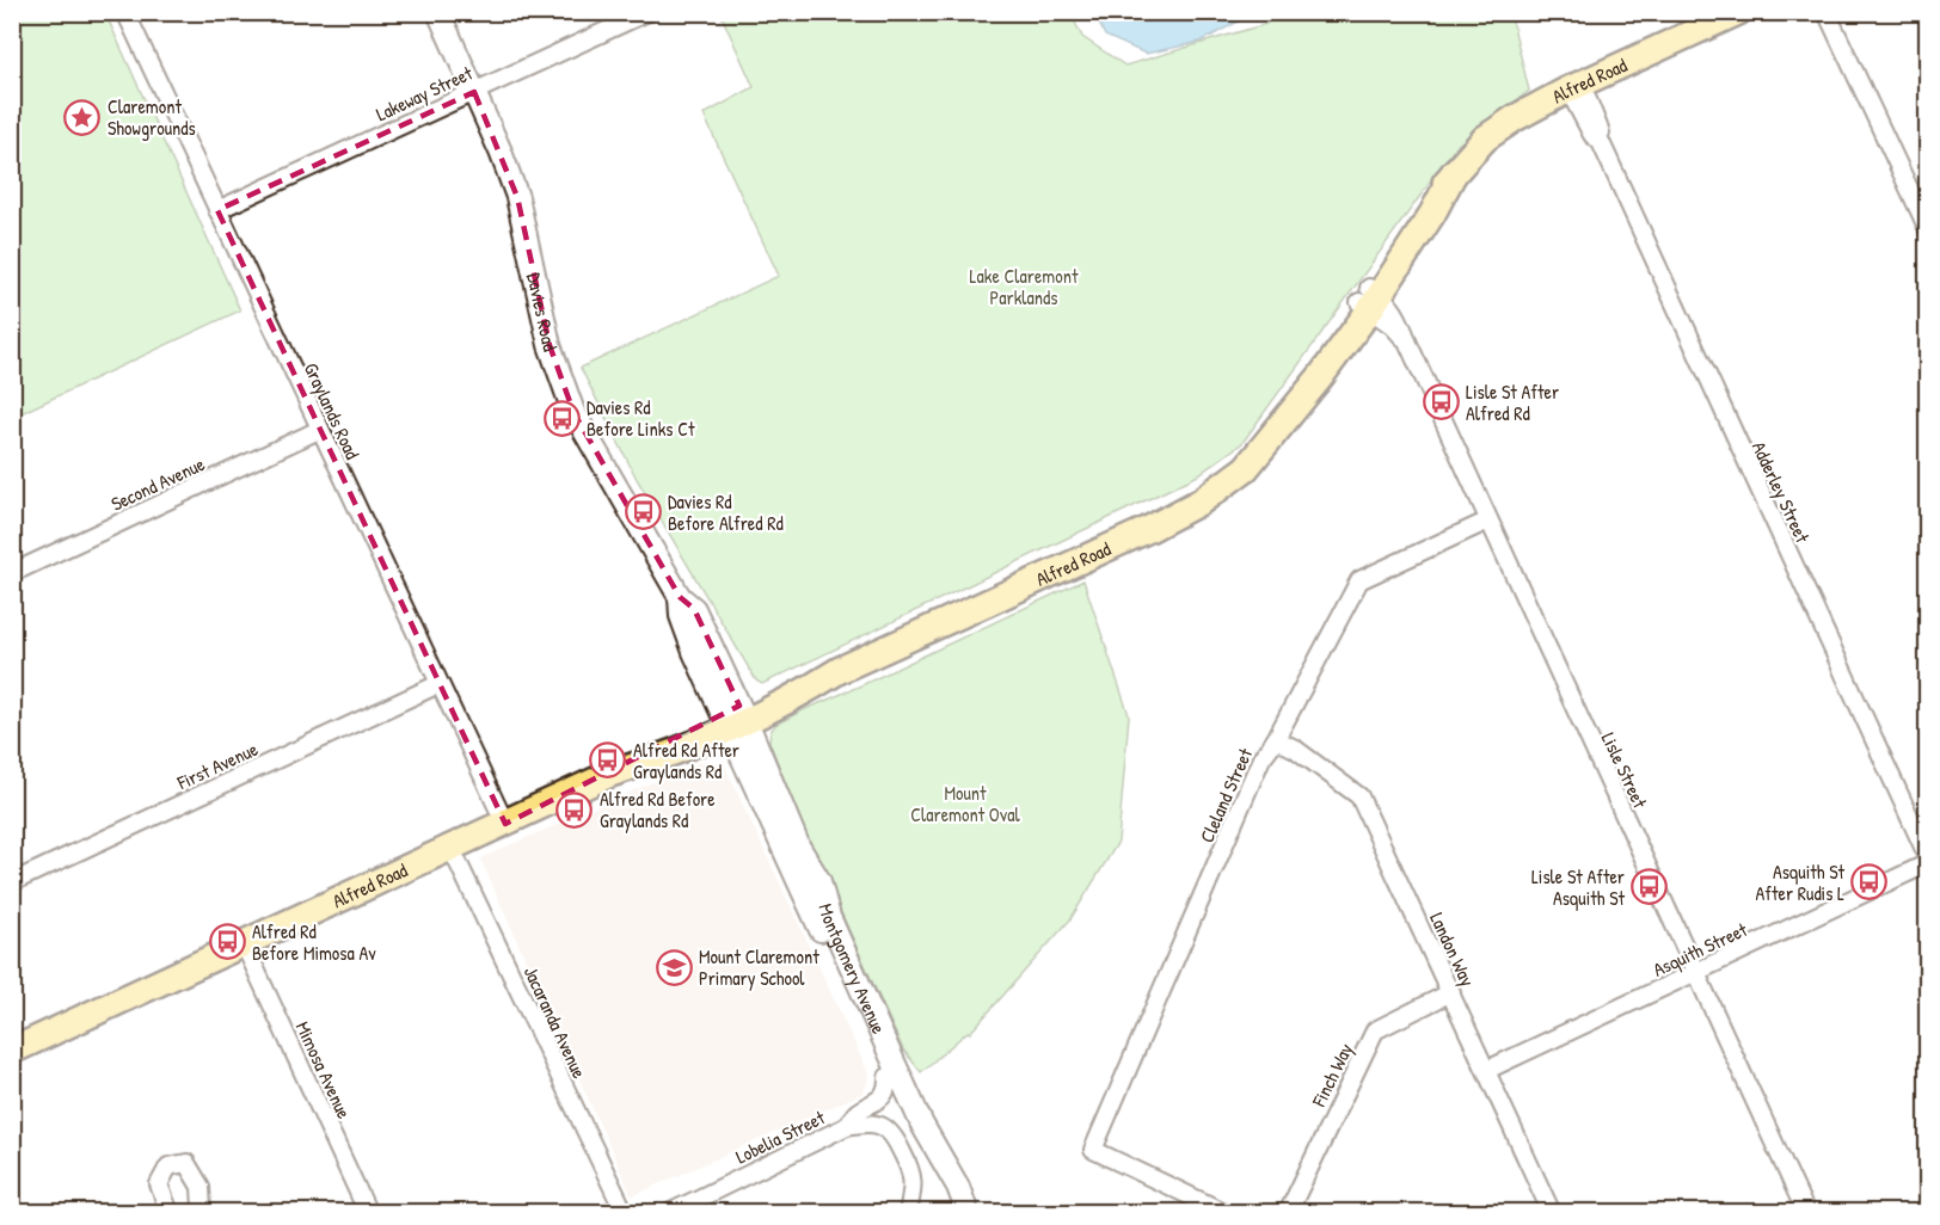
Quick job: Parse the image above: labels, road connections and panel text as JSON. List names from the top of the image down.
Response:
{
  "streets": {
    "main road": ["Alfred Road", "Davies Road", "Montgomery Avenue"],
    "street": [
      "Lakeway Street",
      "Graylands Road",
      "Second Avenue",
      "Adderley Street",
      "First Avenue",
      "Lisle Street",
      "Cleland Street",
      "Landon Way",
      "Asquith Street",
      "Jacaranda Avenue",
      "Mimosa Avenue",
      "Finch Way",
      "Lobelia Street"
    ]
  },
  "crossings": [
    ["Alfred Road", "Davies Road"],
    ["Alfred Road", "Graylands Road"],
    ["Alfred Road", "Adderley Street"],
    ["Alfred Road", "Lisle Street"],
    ["Alfred Road", "Montgomery Avenue"],
    ["Alfred Road", "Jacaranda Avenue"],
    ["Alfred Road", "Mimosa Avenue"],
    ["Lakeway Street", "Davies Road"],
    ["Lakeway Street", "Graylands Road"],
    ["Davies Road", "Montgomery Avenue"],
    ["Graylands Road", "Second Avenue"],
    ["Graylands Road", "First Avenue"],
    ["Lisle Street", "Cleland Street"],
    ["Lisle Street", "Asquith Street"],
    ["Cleland Street", "Landon Way"],
    ["Landon Way", "Asquith Street"],
    ["Landon Way", "Finch Way"],
    ["Montgomery Avenue", "Lobelia Street"]
  ],
  "parks": ["Lake Claremont Parklands", "Mount Claremont Oval"],
  "places": {
    "place": ["Claremont Showgrounds"],
    "bus stop": [
      "Lisle St After Alfred Rd",
      "Davies Rd Before Links Ct",
      "Davies Rd Before Alfred Rd",
      "Alfred Rd After Graylands Rd",
      "Alfred Rd Before Graylands Rd",
      "Asquith St After Rudis L",
      "Lisle St After Asquith St",
      "Alfred Rd Before Mimosa Av"
    ],
    "school or university": ["Mount Claremont Primary School"]
  }
}
